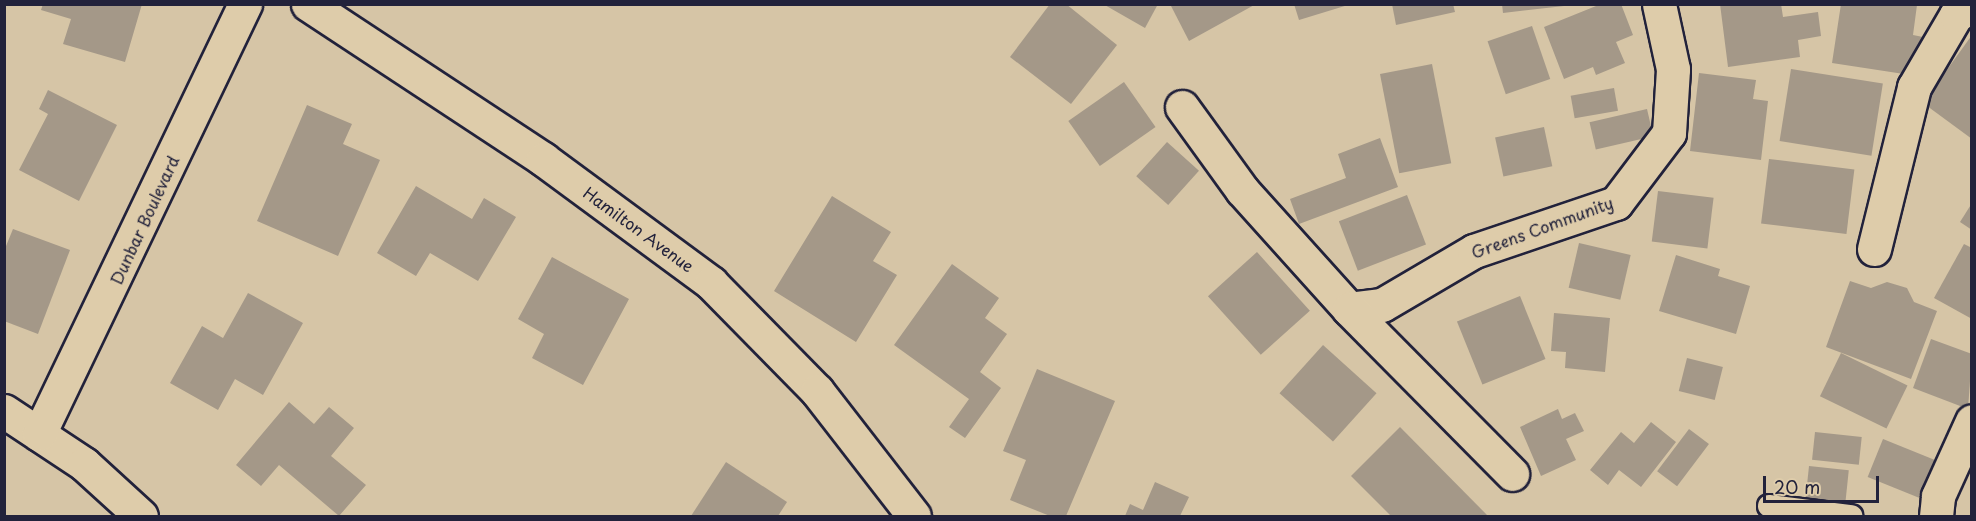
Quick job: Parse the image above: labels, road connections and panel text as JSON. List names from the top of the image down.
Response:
{
  "streets": {
    "street": ["Dunbar Boulevard", "Greens Community", "Hamilton Avenue"]
  },
  "scale_bar": "20 m"
}
